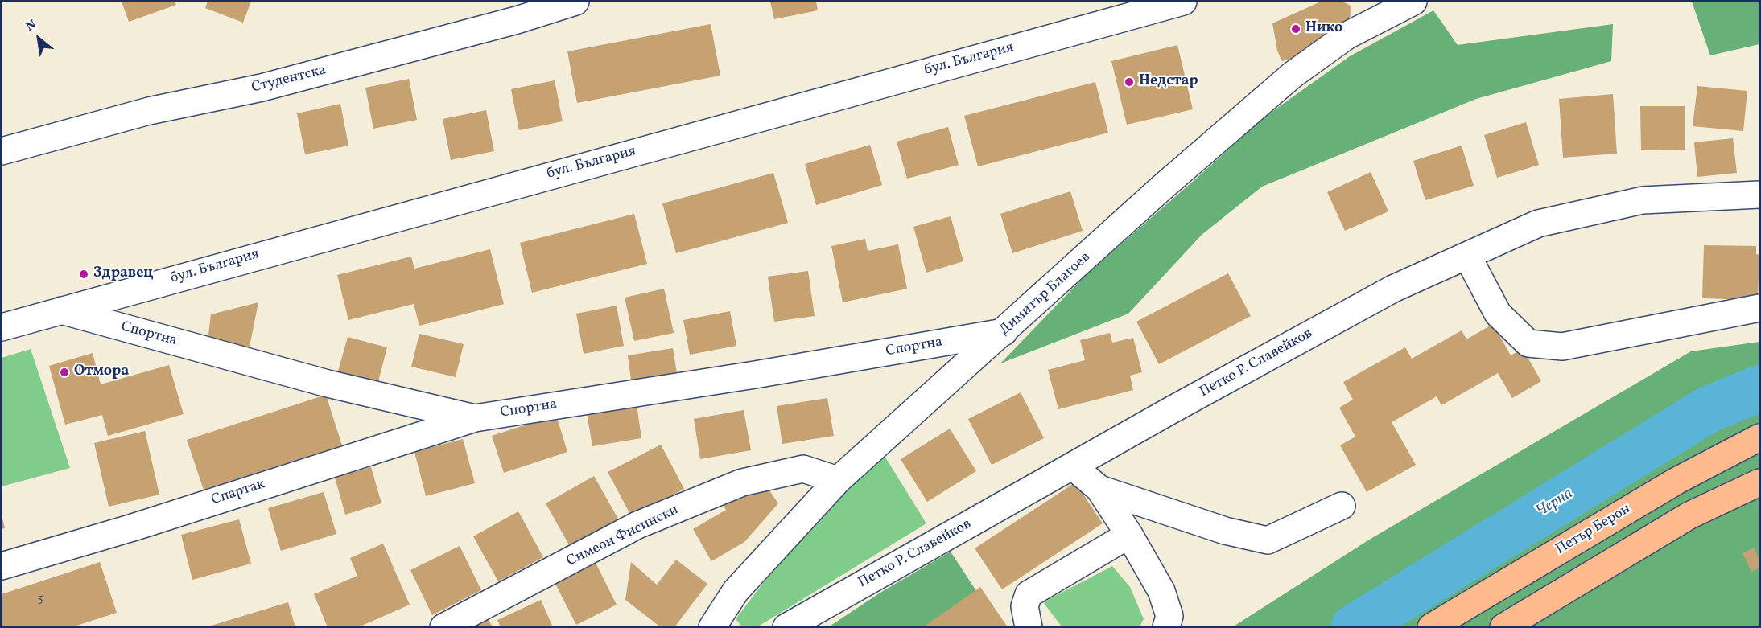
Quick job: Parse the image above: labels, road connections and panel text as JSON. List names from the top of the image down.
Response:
{
  "streets": {
    "main road": ["Петър Берон"],
    "street": [
      "бул. България",
      "Студентска",
      "Димитър Благоев",
      "Спортна",
      "Петко Р. Славейков",
      "Спартак",
      "Симеон Фисински"
    ]
  },
  "crossings": [
    ["бул. България", "Спортна"],
    ["Димитър Благоев", "Спортна"],
    ["Димитър Благоев", "Симеон Фисински"],
    ["Спортна", "Спартак"]
  ],
  "water": ["Черна"],
  "places": [
    "Нико",
    "Недстар",
    "Здравец",
    "Отмора"
  ],
  "house_numbers": ["5"],
  "north": "top left"
}
